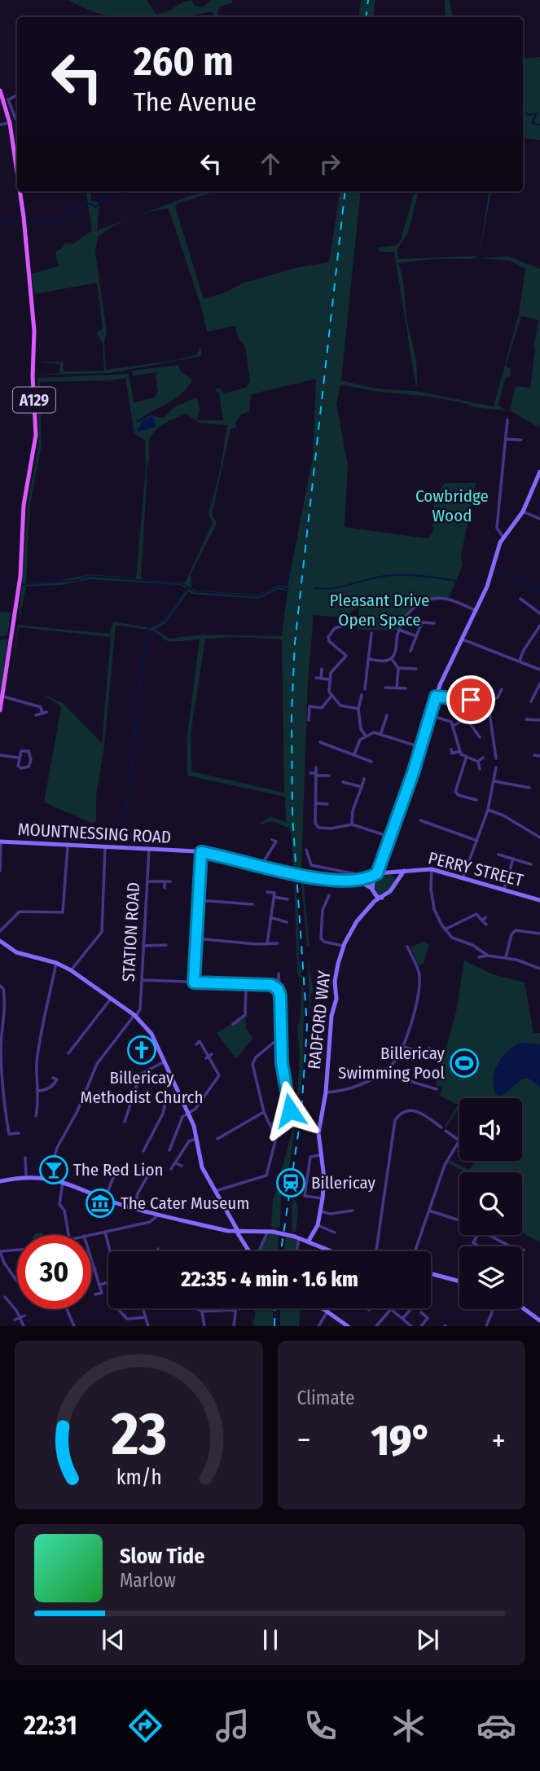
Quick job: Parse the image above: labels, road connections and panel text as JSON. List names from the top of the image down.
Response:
{
  "streets": {
    "main road": ["A129"],
    "street": [
      "MOUNTNESSING ROAD",
      "PERRY STREET",
      "STATION ROAD",
      "RADFORD WAY"
    ]
  },
  "crossings": [
    ["MOUNTNESSING ROAD", "PERRY STREET"],
    ["MOUNTNESSING ROAD", "STATION ROAD"],
    ["MOUNTNESSING ROAD", "RADFORD WAY"]
  ],
  "parks": ["Cowbridge Wood", "Pleasant Drive Open Space"],
  "places": {
    "church": ["Billericay Methodist Church"],
    "sports": ["Billericay Swimming Pool"],
    "bar": ["The Red Lion"],
    "station": ["Billericay"],
    "museum": ["The Cater Museum"]
  },
  "page": {
    "turn": ["260 m", "The Avenue"],
    "limit": "30",
    "trip": "22:35 · 4 min · 1.6 km",
    "tile": "Climate",
    "heat": ["−", "19°", "+"],
    "song": ["Slow Tide", "Marlow"],
    "tabs": "22:31",
    "gauge": ["23", "km/h"]
  }
}
